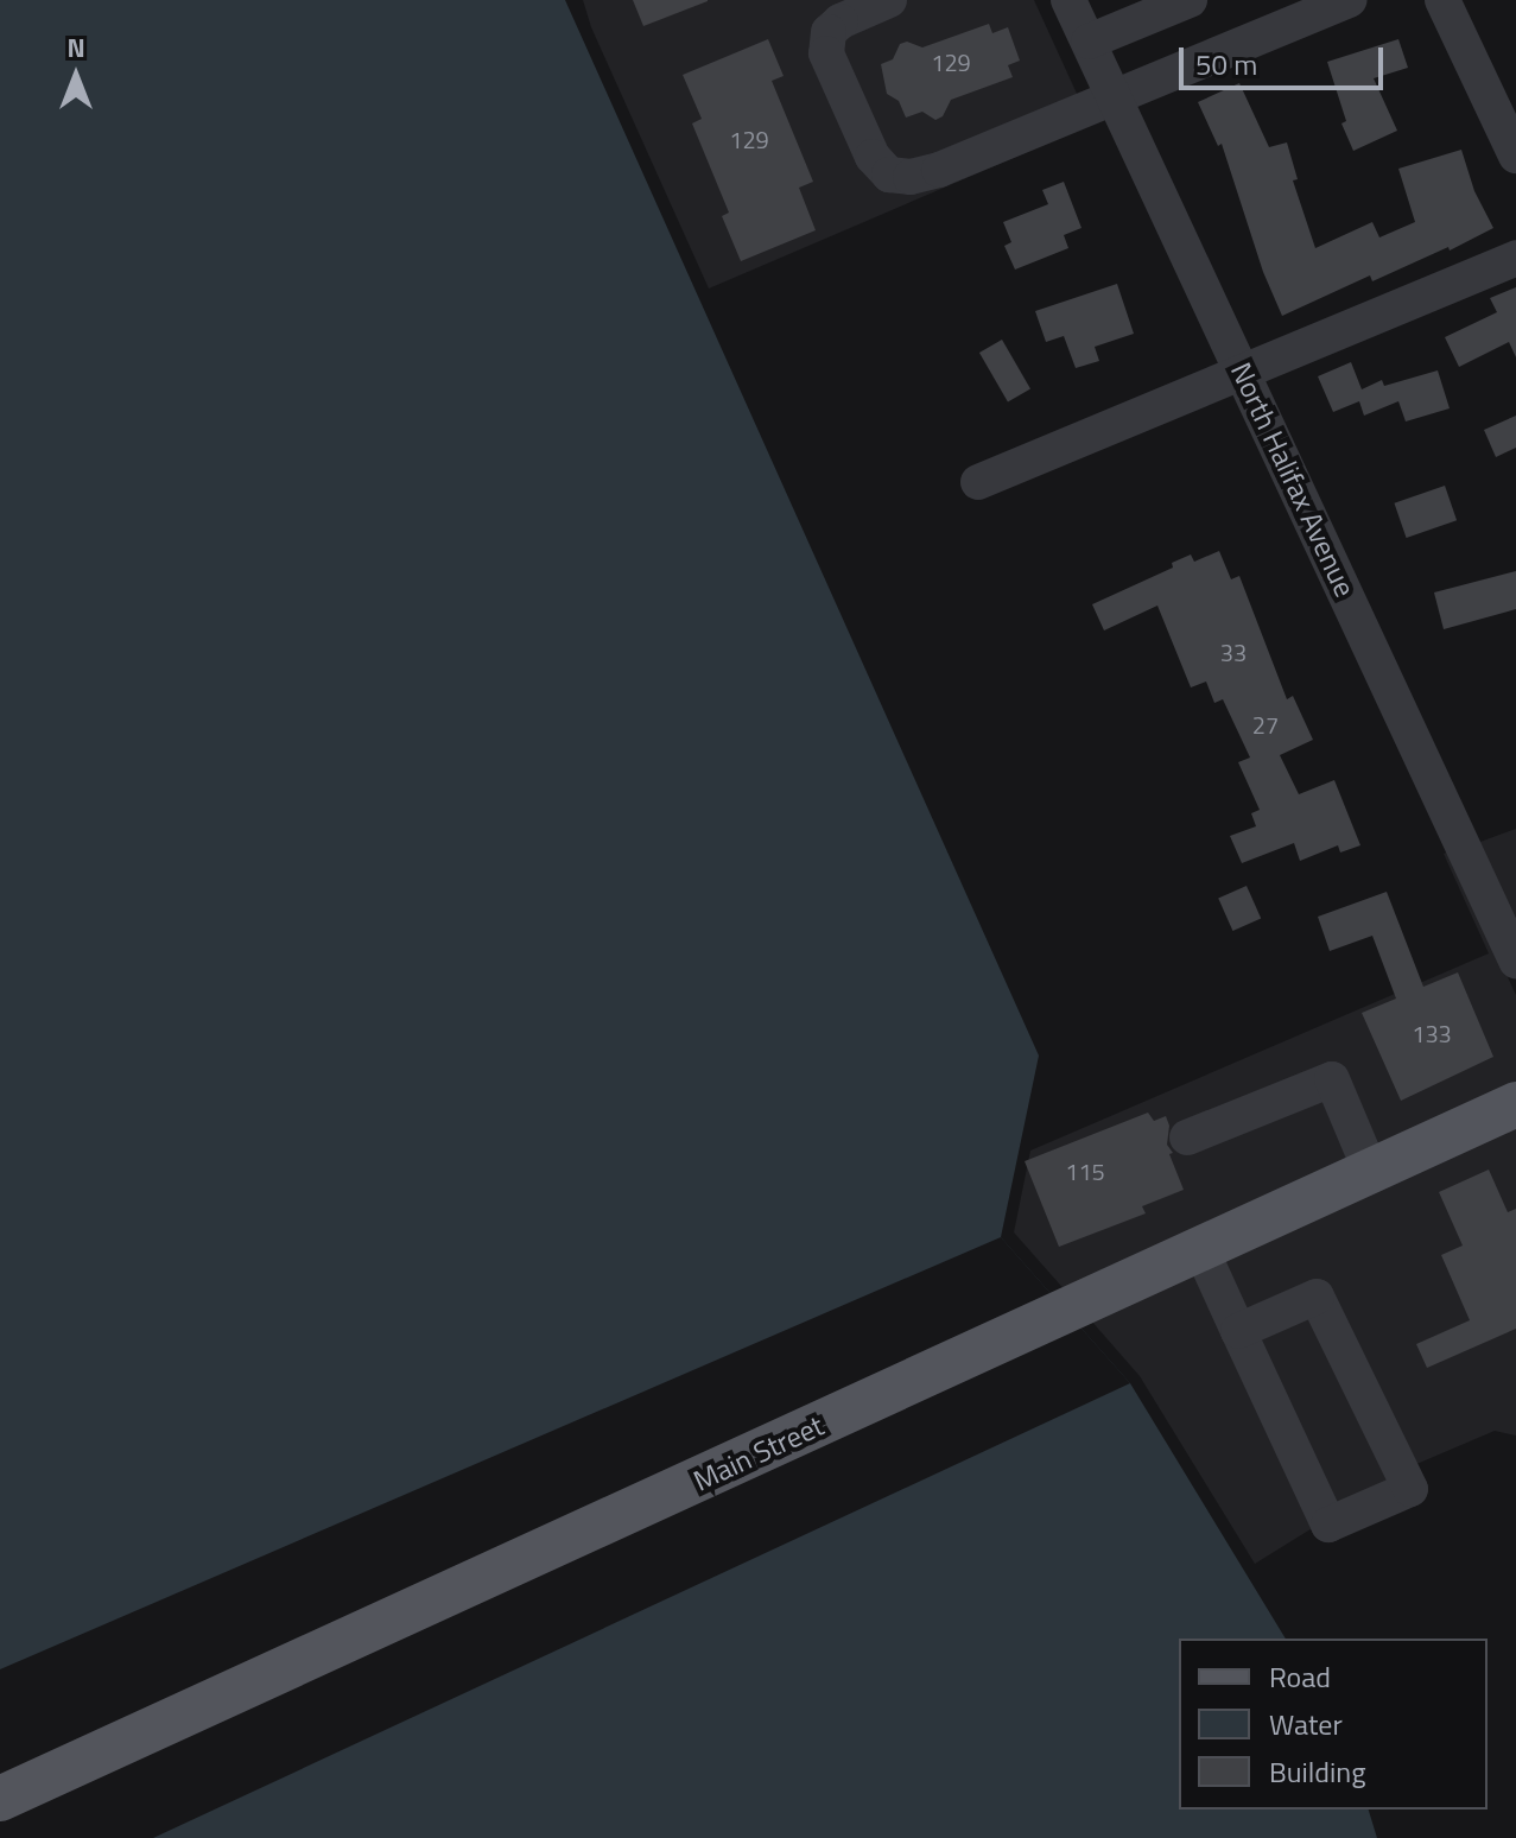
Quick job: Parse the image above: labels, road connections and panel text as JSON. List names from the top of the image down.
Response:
{
  "streets": {
    "main road": ["Main Street"],
    "street": ["North Halifax Avenue"]
  },
  "house_numbers": [
    "129",
    "129",
    "33",
    "27",
    "133",
    "115"
  ],
  "legend": ["Road", "Water", "Building"],
  "scale_bar": "50 m",
  "north": "top"
}
